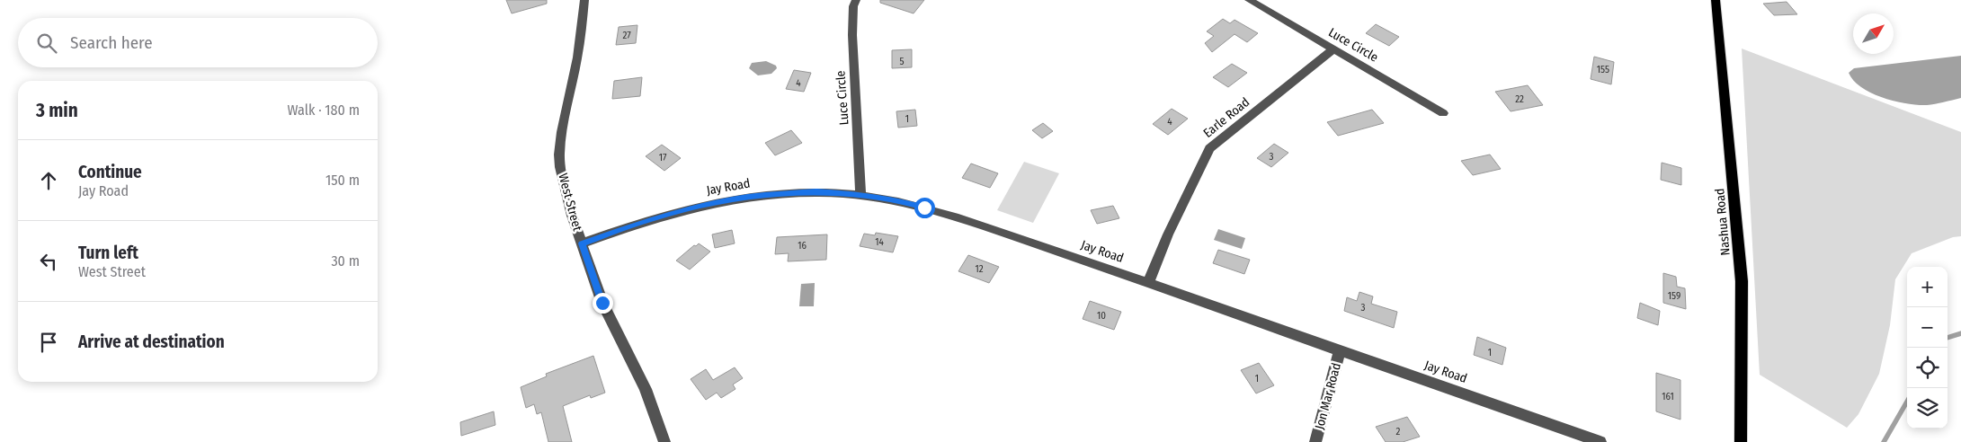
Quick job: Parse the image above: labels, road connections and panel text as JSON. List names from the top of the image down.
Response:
{
  "streets": {
    "main road": ["Nashua Road"],
    "street": [
      "Luce Circle",
      "Earle Road",
      "Jay Road",
      "West Street",
      "Jon Mar Road"
    ]
  },
  "crossings": [
    ["Luce Circle", "Earle Road"],
    ["Luce Circle", "Jay Road"],
    ["Earle Road", "Jay Road"],
    ["Jay Road", "West Street"],
    ["Jay Road", "Jon Mar Road"]
  ],
  "house_numbers": [
    "27",
    "5",
    "155",
    "4",
    "22",
    "1",
    "4",
    "3",
    "17",
    "14",
    "16",
    "12",
    "159",
    "3",
    "10",
    "1",
    "1",
    "161",
    "2"
  ],
  "north": "top right",
  "page": {
    "search": "Search here",
    "heading": ["3 min", "Walk · 180 m"],
    "list": [
      ["Continue", "Jay Road", "150 m"],
      ["Turn left", "West Street", "30 m"],
      "Arrive at destination"
    ],
    "map_buttons": ["+", "−"]
  }
}
